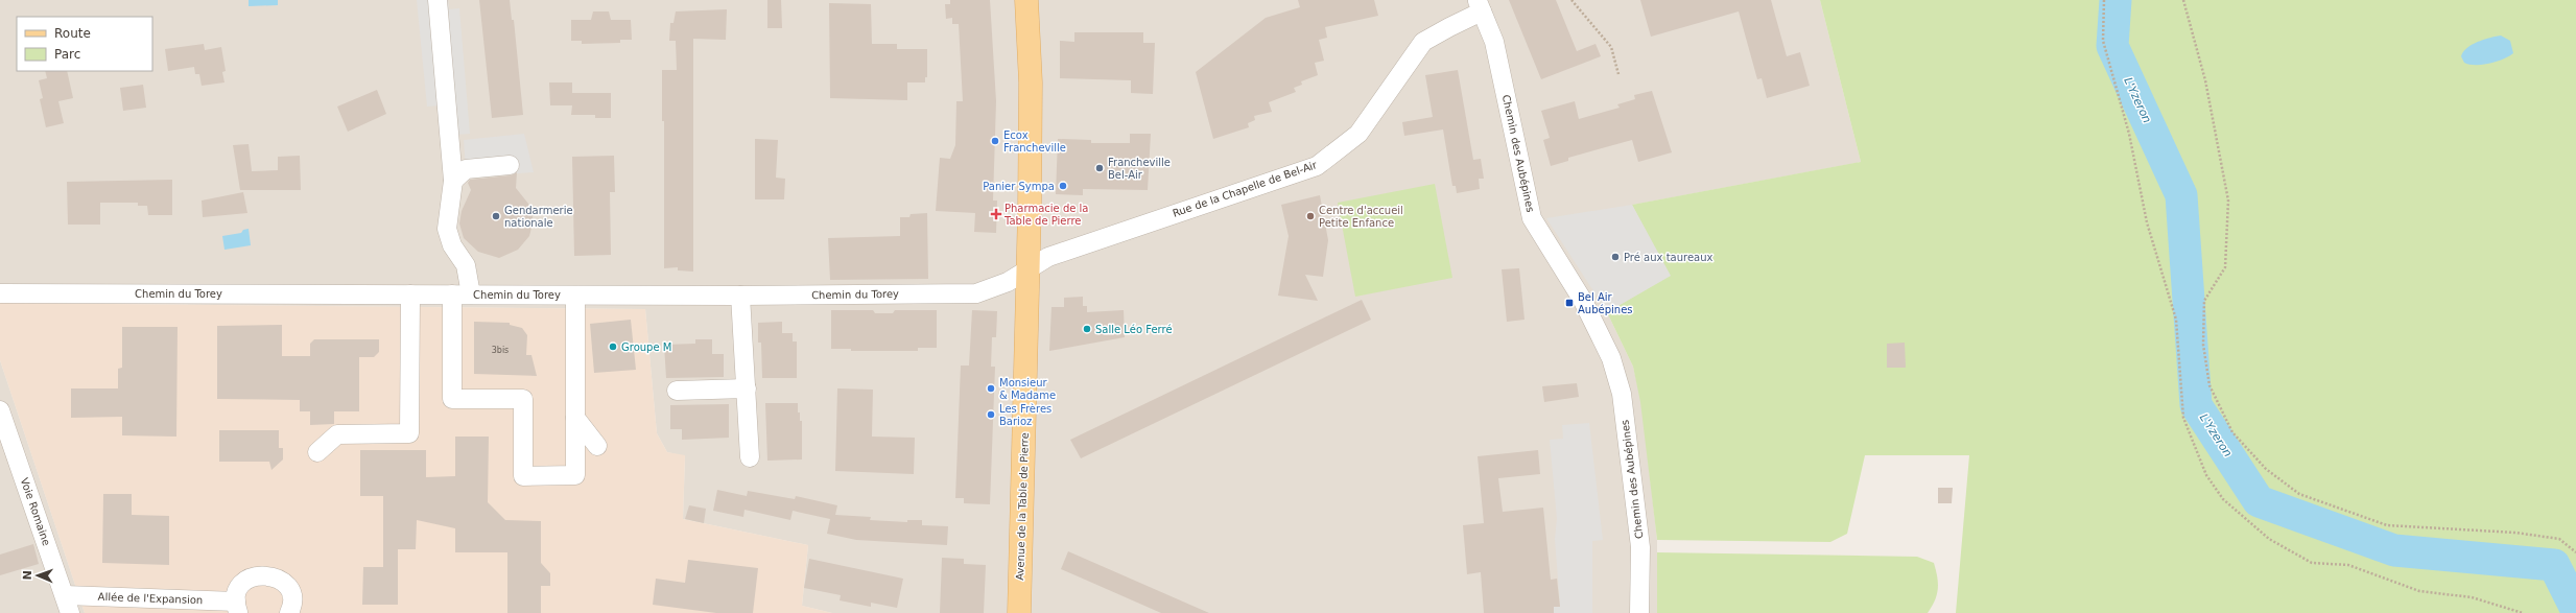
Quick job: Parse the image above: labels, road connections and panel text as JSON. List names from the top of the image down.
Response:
{
  "streets": {
    "main road": ["Avenue de la Table de Pierre"],
    "street": [
      "Chemin des Aubépines",
      "Rue de la Chapelle de Bel-Air",
      "Chemin du Torey",
      "Voie Romaine",
      "Allée de l'Expansion"
    ]
  },
  "crossings": [
    ["Chemin des Aubépines", "Rue de la Chapelle de Bel-Air"],
    ["Rue de la Chapelle de Bel-Air", "Chemin du Torey"],
    ["Rue de la Chapelle de Bel-Air", "Avenue de la Table de Pierre"],
    ["Chemin du Torey", "Avenue de la Table de Pierre"],
    ["Voie Romaine", "Allée de l'Expansion"]
  ],
  "water": ["L'Yzeron"],
  "places": {
    "other": [
      "Ecox Francheville",
      "Francheville Bel-Air",
      "Panier Sympa",
      "Gendarmerie nationale",
      "Centre d'accueil Petite Enfance",
      "Pré aux taureaux",
      "Salle Léo Ferré",
      "Groupe M",
      "Monsieur & Madame",
      "Les Frères Barioz"
    ],
    "health": ["Pharmacie de la Table de Pierre"],
    "transit": ["Bel Air Aubépines"]
  },
  "house_numbers": ["3bis"],
  "legend": ["Route", "Parc"],
  "north": "left"
}
